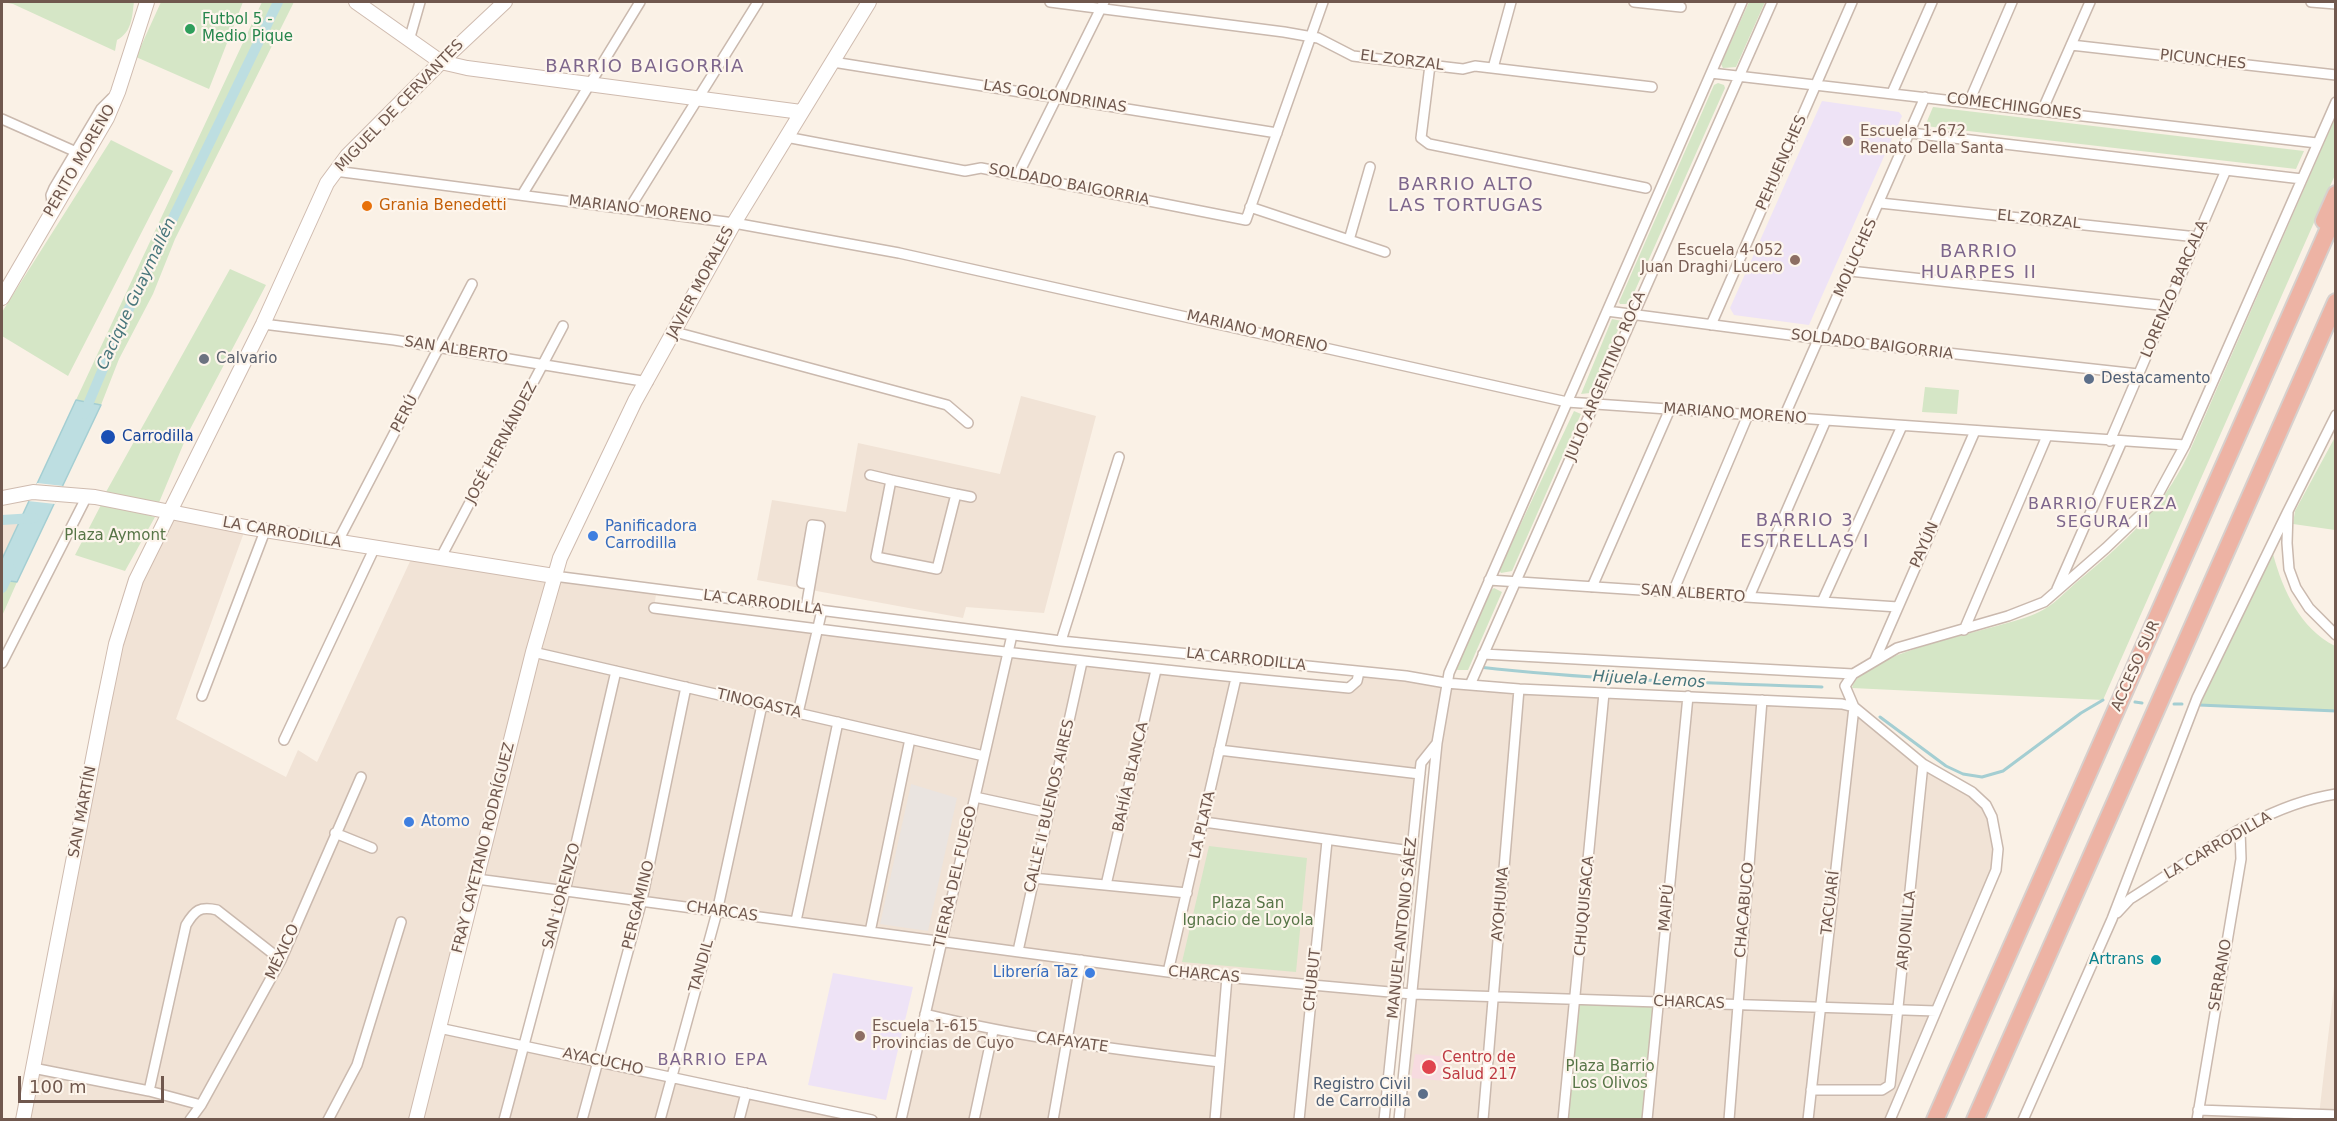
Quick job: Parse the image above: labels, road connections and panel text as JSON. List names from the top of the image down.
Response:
{
  "streets": {
    "highway": ["ACCESO SUR"],
    "street": [
      "PICUNCHES",
      "EL ZORZAL",
      "LAS GOLONDRINAS",
      "MIGUEL DE CERVANTES",
      "COMECHINGONES",
      "PERITO MORENO",
      "PEHUENCHES",
      "SOLDADO BAIGORRIA",
      "MARIANO MORENO",
      "MOLUCHES",
      "JAVIER MORALES",
      "LORENZO BARCALA",
      "SAN ALBERTO",
      "JULIO ARGENTINO ROCA",
      "PERÚ",
      "JOSÉ HERNÁNDEZ",
      "LA CARRODILLA",
      "PAYÚN",
      "TINOGASTA",
      "BAHÍA BLANCA",
      "CALLE II BUENOS AIRES",
      "SAN MARTÍN",
      "LA PLATA",
      "FRAY CAYETANO RODRÍGUEZ",
      "TIERRA DEL FUEGO",
      "SAN LORENZO",
      "TACUARÍ",
      "AYOHUMA",
      "PERGAMINO",
      "CHUQUISACA",
      "MAIPÚ",
      "CHACABUCO",
      "CHARCAS",
      "MANUEL ANTONIO SÁEZ",
      "ARJONILLA",
      "MÉXICO",
      "TANDIL",
      "SERRANO",
      "CHUBUT",
      "CAFAYATE",
      "AYACUCHO"
    ]
  },
  "crossings": [
    ["EL ZORZAL", "MOLUCHES"],
    ["EL ZORZAL", "LORENZO BARCALA"],
    ["LAS GOLONDRINAS", "JAVIER MORALES"],
    ["MIGUEL DE CERVANTES", "MARIANO MORENO"],
    ["MIGUEL DE CERVANTES", "SAN ALBERTO"],
    ["MIGUEL DE CERVANTES", "LA CARRODILLA"],
    ["MIGUEL DE CERVANTES", "SAN MARTÍN"],
    ["COMECHINGONES", "PEHUENCHES"],
    ["COMECHINGONES", "MOLUCHES"],
    ["COMECHINGONES", "JULIO ARGENTINO ROCA"],
    ["PEHUENCHES", "SOLDADO BAIGORRIA"],
    ["SOLDADO BAIGORRIA", "MOLUCHES"],
    ["SOLDADO BAIGORRIA", "JAVIER MORALES"],
    ["SOLDADO BAIGORRIA", "LORENZO BARCALA"],
    ["SOLDADO BAIGORRIA", "JULIO ARGENTINO ROCA"],
    ["MARIANO MORENO", "MOLUCHES"],
    ["MARIANO MORENO", "JAVIER MORALES"],
    ["MARIANO MORENO", "LORENZO BARCALA"],
    ["MARIANO MORENO", "JULIO ARGENTINO ROCA"],
    ["MARIANO MORENO", "PAYÚN"],
    ["JAVIER MORALES", "SAN ALBERTO"],
    ["JAVIER MORALES", "LA CARRODILLA"],
    ["JAVIER MORALES", "FRAY CAYETANO RODRÍGUEZ"],
    ["SAN ALBERTO", "JULIO ARGENTINO ROCA"],
    ["SAN ALBERTO", "PERÚ"],
    ["SAN ALBERTO", "JOSÉ HERNÁNDEZ"],
    ["SAN ALBERTO", "PAYÚN"],
    ["JULIO ARGENTINO ROCA", "LA CARRODILLA"],
    ["JULIO ARGENTINO ROCA", "MANUEL ANTONIO SÁEZ"],
    ["PERÚ", "LA CARRODILLA"],
    ["JOSÉ HERNÁNDEZ", "LA CARRODILLA"],
    ["LA CARRODILLA", "BAHÍA BLANCA"],
    ["LA CARRODILLA", "CALLE II BUENOS AIRES"],
    ["LA CARRODILLA", "SAN MARTÍN"],
    ["LA CARRODILLA", "LA PLATA"],
    ["LA CARRODILLA", "FRAY CAYETANO RODRÍGUEZ"],
    ["LA CARRODILLA", "TIERRA DEL FUEGO"],
    ["LA CARRODILLA", "TACUARÍ"],
    ["LA CARRODILLA", "AYOHUMA"],
    ["LA CARRODILLA", "CHUQUISACA"],
    ["LA CARRODILLA", "MAIPÚ"],
    ["LA CARRODILLA", "CHACABUCO"],
    ["LA CARRODILLA", "MANUEL ANTONIO SÁEZ"],
    ["LA CARRODILLA", "SERRANO"],
    ["TINOGASTA", "FRAY CAYETANO RODRÍGUEZ"],
    ["TINOGASTA", "TIERRA DEL FUEGO"],
    ["TINOGASTA", "SAN LORENZO"],
    ["TINOGASTA", "PERGAMINO"],
    ["TINOGASTA", "TANDIL"],
    ["CALLE II BUENOS AIRES", "CHARCAS"],
    ["LA PLATA", "CHARCAS"],
    ["FRAY CAYETANO RODRÍGUEZ", "CHARCAS"],
    ["FRAY CAYETANO RODRÍGUEZ", "AYACUCHO"],
    ["TIERRA DEL FUEGO", "CHARCAS"],
    ["TIERRA DEL FUEGO", "CAFAYATE"],
    ["SAN LORENZO", "CHARCAS"],
    ["SAN LORENZO", "AYACUCHO"],
    ["TACUARÍ", "CHARCAS"],
    ["TACUARÍ", "ARJONILLA"],
    ["AYOHUMA", "CHARCAS"],
    ["PERGAMINO", "CHARCAS"],
    ["PERGAMINO", "AYACUCHO"],
    ["CHUQUISACA", "CHARCAS"],
    ["MAIPÚ", "CHARCAS"],
    ["CHACABUCO", "CHARCAS"],
    ["CHARCAS", "MANUEL ANTONIO SÁEZ"],
    ["CHARCAS", "ARJONILLA"],
    ["CHARCAS", "TANDIL"],
    ["CHARCAS", "CHUBUT"],
    ["TANDIL", "AYACUCHO"]
  ],
  "districts": [
    "BARRIO BAIGORRIA",
    "BARRIO ALTO LAS TORTUGAS",
    "BARRIO HUARPES II",
    "BARRIO FUERZA SEGURA II",
    "BARRIO 3 ESTRELLAS I",
    "BARRIO EPA"
  ],
  "water": ["Cacique Guaymallén", "Hijuela Lemos"],
  "parks": ["Plaza Aymont", "Plaza San Ignacio de Loyola", "Plaza Barrio Los Olivos"],
  "places": [
    "Futbol 5 - Medio Pique",
    "Escuela 1-672 Renato Della Santa",
    "Grania Benedetti",
    "Escuela 4-052 Juan Draghi Lucero",
    "Calvario",
    "Destacamento",
    "Carrodilla",
    "Panificadora Carrodilla",
    "Atomo",
    "Artrans",
    "Librería Taz",
    "Escuela 1-615 Provincias de Cuyo",
    "Centro de Salud 217",
    "Registro Civil de Carrodilla"
  ],
  "scale_bar": "100 m"
}
